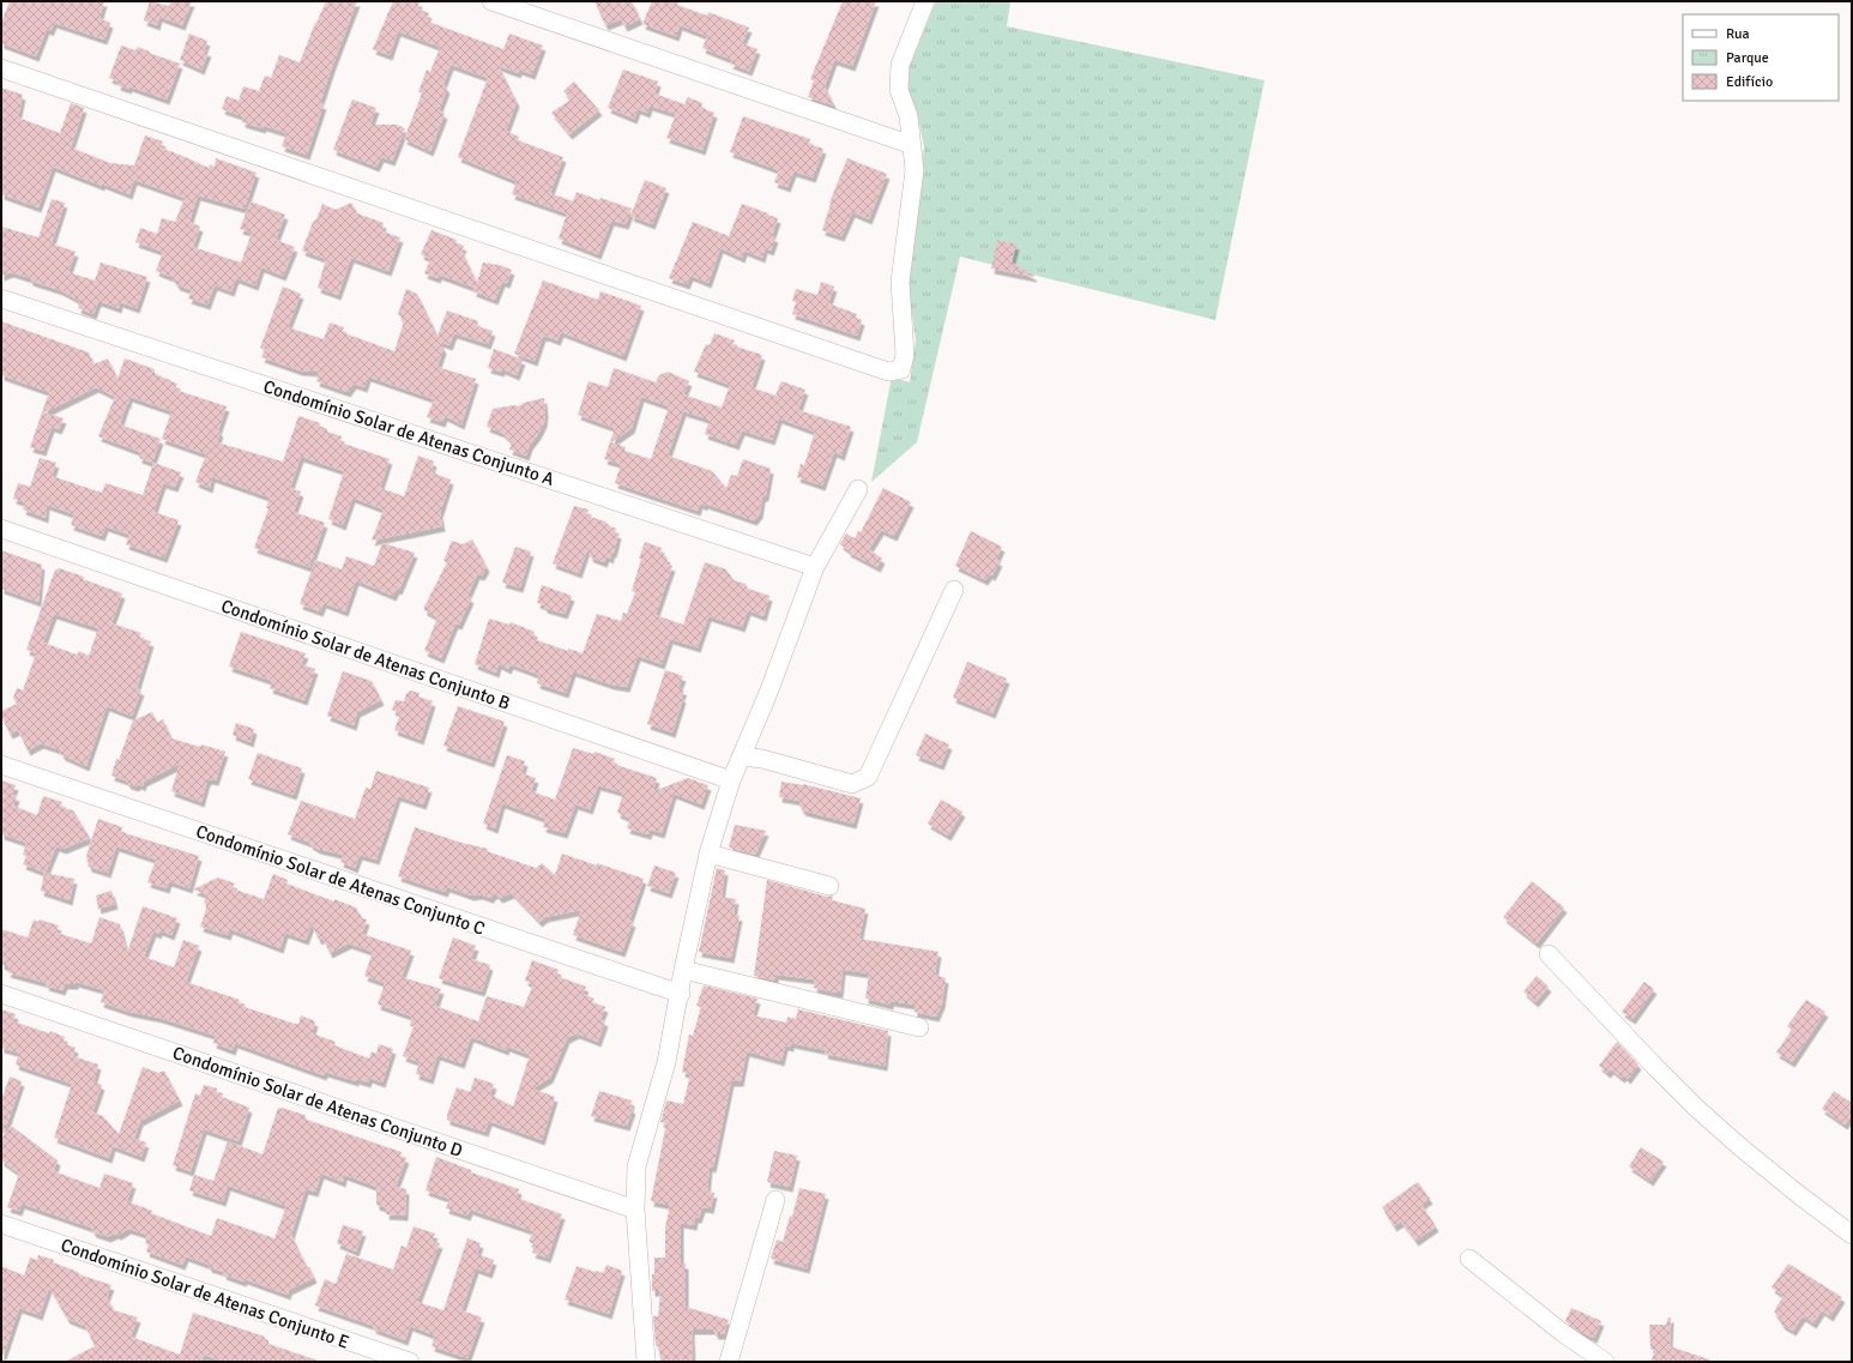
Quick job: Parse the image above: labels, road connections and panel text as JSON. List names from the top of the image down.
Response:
{
  "streets": {
    "street": [
      "Condomínio Solar de Atenas Conjunto A",
      "Condomínio Solar de Atenas Conjunto B",
      "Condomínio Solar de Atenas Conjunto C",
      "Condomínio Solar de Atenas Conjunto D",
      "Condomínio Solar de Atenas Conjunto E"
    ]
  },
  "legend": ["Rua", "Parque", "Edifício"]
}
